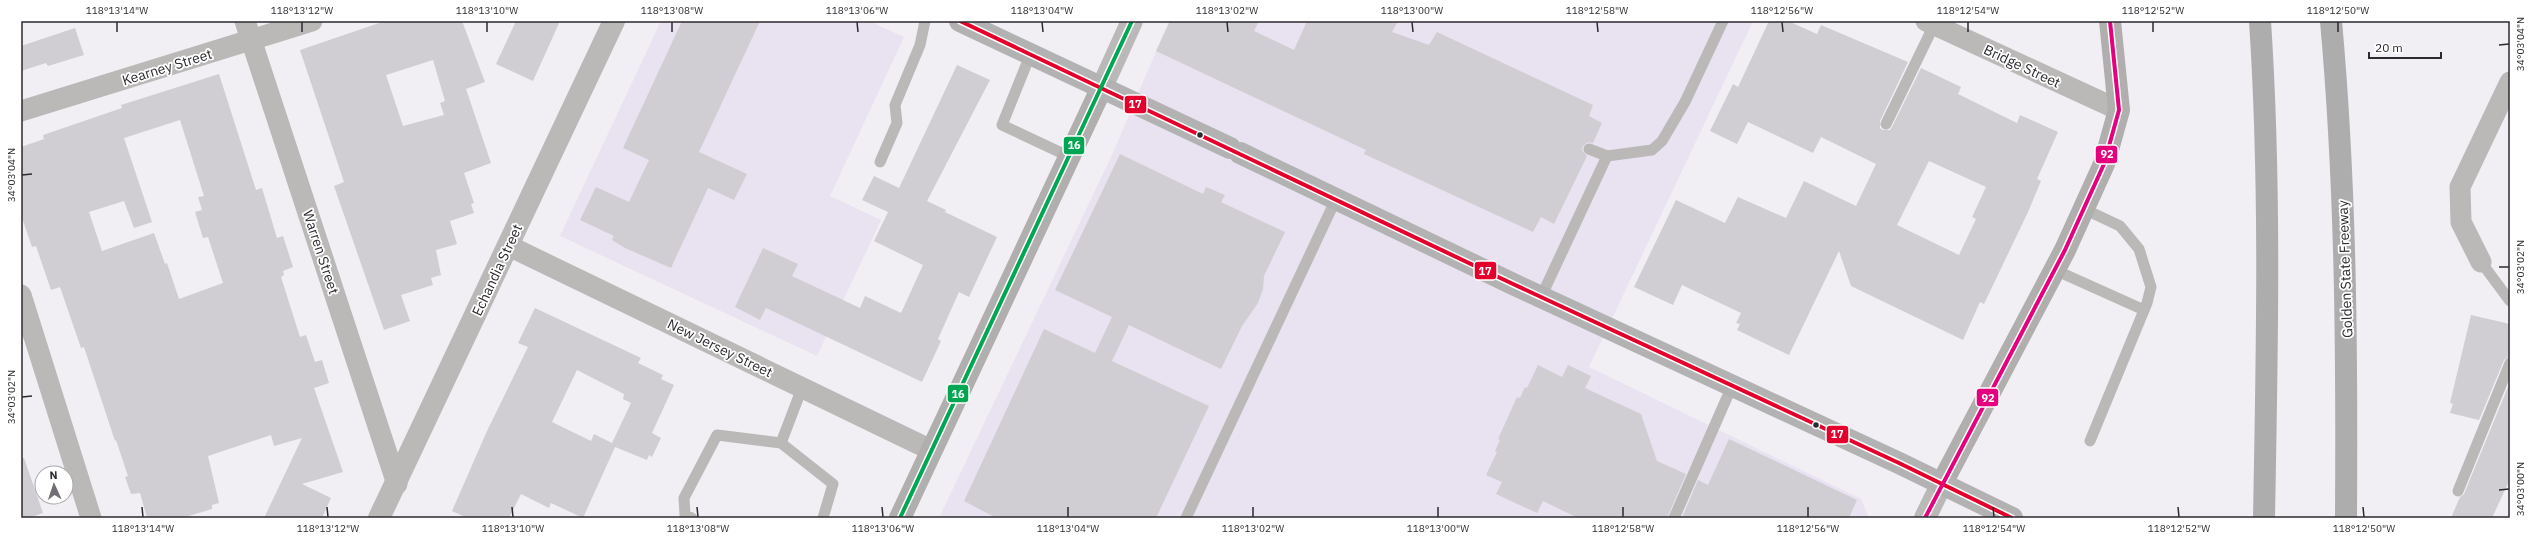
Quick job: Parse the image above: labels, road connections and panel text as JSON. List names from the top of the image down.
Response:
{
  "streets": {
    "highway": ["Golden State Freeway"],
    "street": [
      "Bridge Street",
      "Kearney Street",
      "Warren Street",
      "Echandia Street",
      "New Jersey Street"
    ]
  },
  "crossings": [
    ["Kearney Street", "Warren Street"],
    ["Warren Street", "Echandia Street"],
    ["Echandia Street", "New Jersey Street"]
  ],
  "lines": ["transit line 17", "transit line 16", "transit line 92"],
  "scale_bar": "20 m",
  "north": "top",
  "coordinates": [
    "118°13'14\"W",
    "118°13'12\"W",
    "118°13'10\"W",
    "118°13'08\"W",
    "118°13'06\"W",
    "118°13'04\"W",
    "118°13'02\"W",
    "118°13'00\"W",
    "118°12'58\"W",
    "118°12'56\"W",
    "118°12'54\"W",
    "118°12'52\"W",
    "118°12'50\"W",
    "34°03'04\"N",
    "34°03'02\"N",
    "34°03'00\"N"
  ]
}
